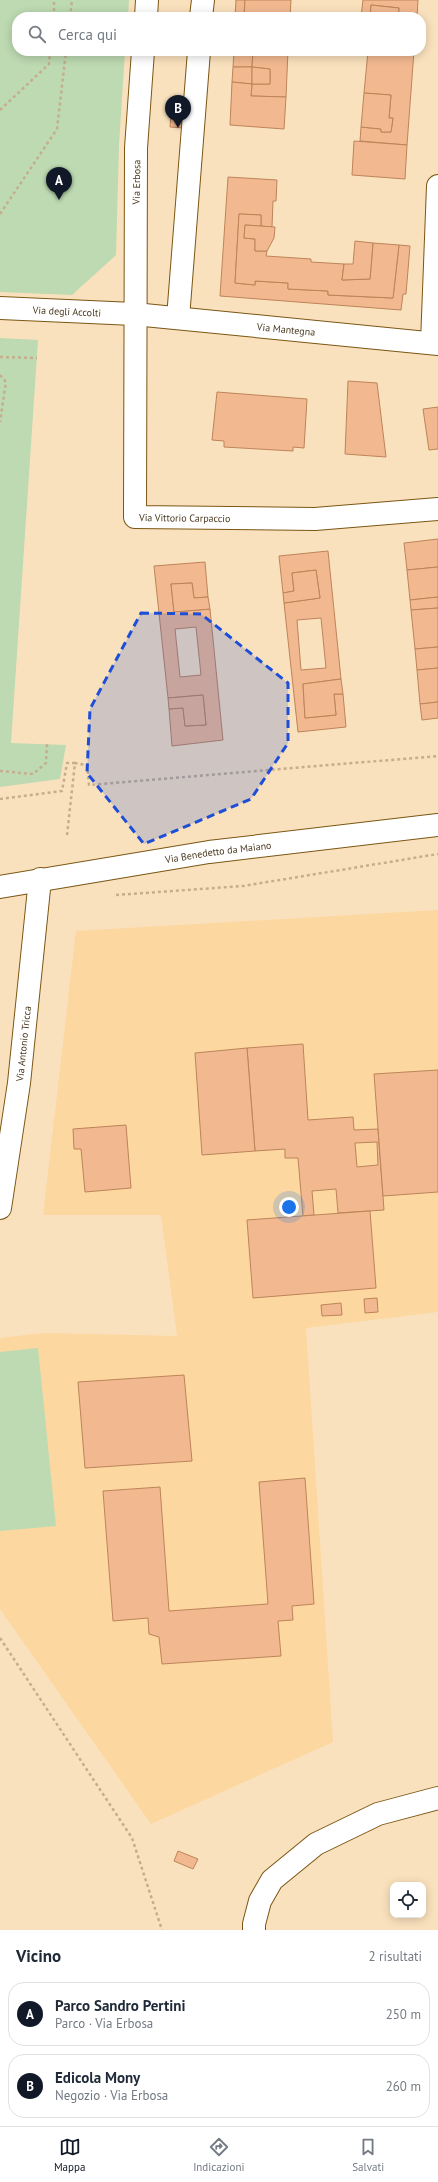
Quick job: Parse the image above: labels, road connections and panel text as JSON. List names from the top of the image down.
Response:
{
  "streets": {
    "street": [
      "Via Erbosa",
      "Via degli Accolti",
      "Via Mantegna",
      "Via Vittorio Carpaccio",
      "Via Benedetto da Maiano",
      "Via Antonio Tricca"
    ]
  },
  "crossings": [
    ["Via Erbosa", "Via degli Accolti"],
    ["Via Erbosa", "Via Mantegna"],
    ["Via Erbosa", "Via Vittorio Carpaccio"],
    ["Via degli Accolti", "Via Mantegna"],
    ["Via degli Accolti", "Via Vittorio Carpaccio"],
    ["Via Mantegna", "Via Vittorio Carpaccio"],
    ["Via Benedetto da Maiano", "Via Antonio Tricca"]
  ],
  "page": {
    "search": "Cerca qui",
    "pins": ["B", "A"],
    "heading": ["Vicino", "2 risultati"],
    "list": [
      {
        "mark": "A",
        "name": "Parco Sandro Pertini",
        "note": "Parco · Via Erbosa",
        "value": "250 m"
      },
      {
        "mark": "B",
        "name": "Edicola Mony",
        "note": "Negozio · Via Erbosa",
        "value": "260 m"
      }
    ],
    "nav": ["Mappa", "Indicazioni", "Salvati"]
  }
}
